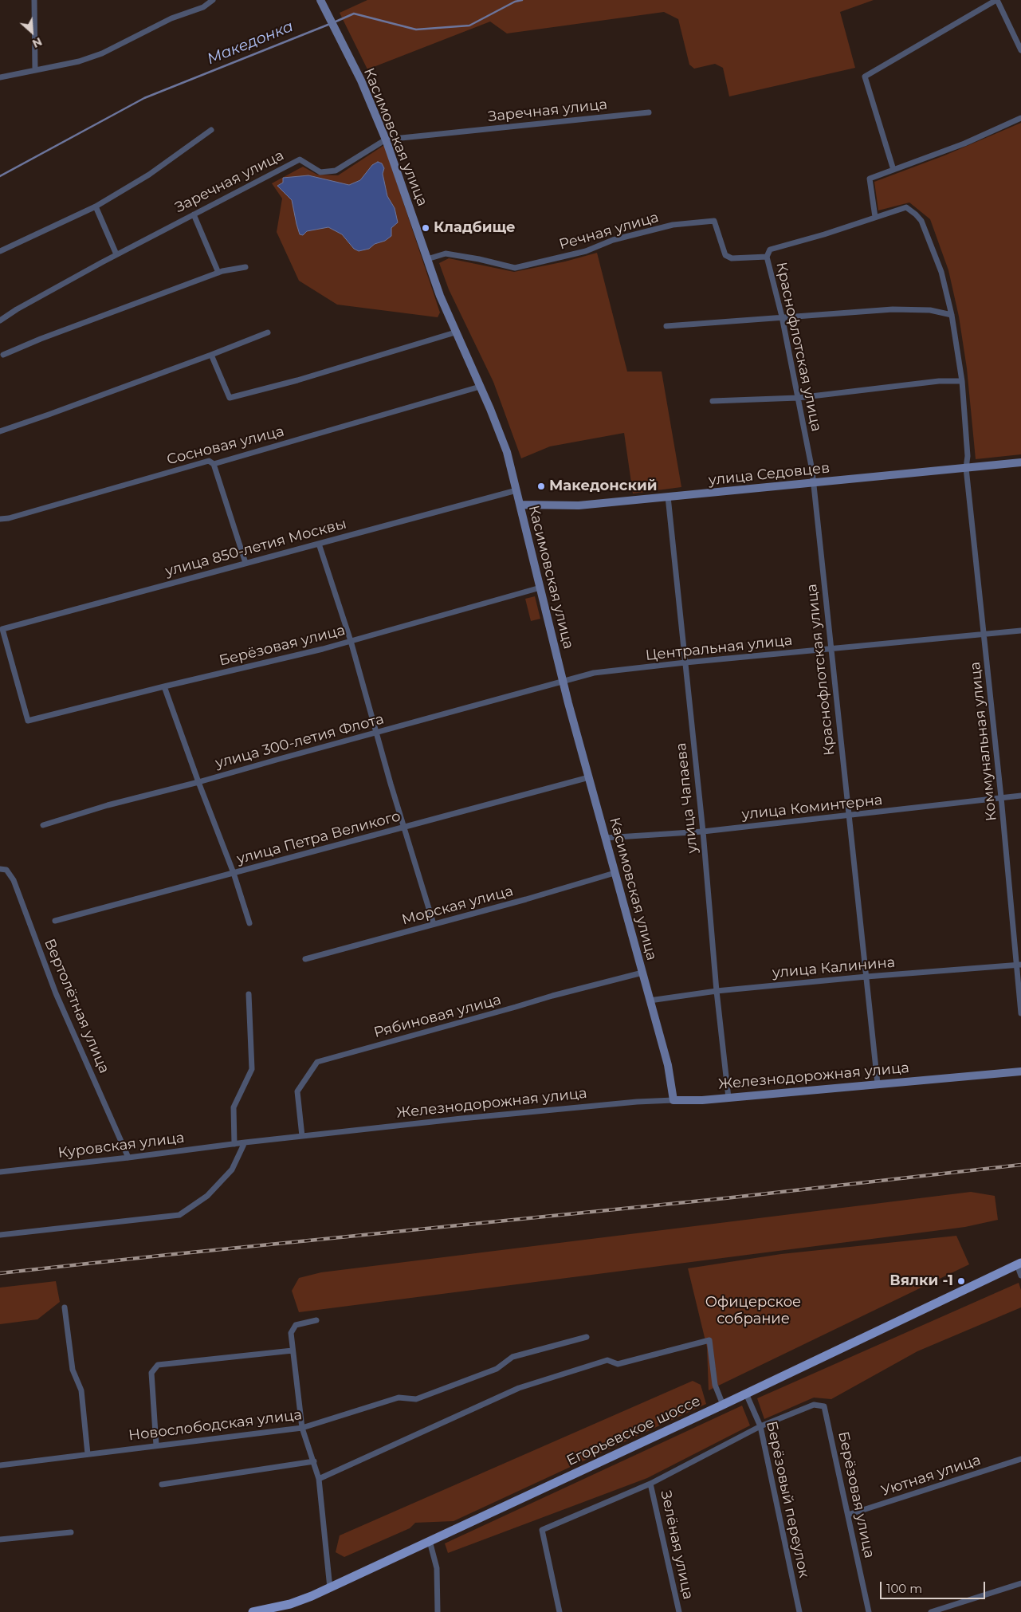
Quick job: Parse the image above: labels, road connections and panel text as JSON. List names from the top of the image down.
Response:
{
  "streets": {
    "main road": [
      "Касимовская улица",
      "улица Седовцев",
      "Железнодорожная улица",
      "Егорьевское шоссе"
    ],
    "street": [
      "Заречная улица",
      "Речная улица",
      "Краснофлотская улица",
      "Сосновая улица",
      "улица 850-летия Москвы",
      "Берёзовая улица",
      "Центральная улица",
      "улица 300-летия Флота",
      "Коммунальная улица",
      "улица Чапаева",
      "улица Коминтерна",
      "улица Петра Великого",
      "Морская улица",
      "улица Калинина",
      "Вертолётная улица",
      "Рябиновая улица",
      "Куровская улица",
      "Новослободская улица",
      "Уютная улица",
      "Берёзовый переулок",
      "Зелёная улица"
    ]
  },
  "crossings": [
    ["Заречная улица", "Касимовская улица"],
    ["Касимовская улица", "Речная улица"],
    ["Касимовская улица", "Сосновая улица"],
    ["Касимовская улица", "улица Седовцев"],
    ["Касимовская улица", "улица 850-летия Москвы"],
    ["Касимовская улица", "Берёзовая улица"],
    ["Касимовская улица", "Центральная улица"],
    ["Касимовская улица", "улица 300-летия Флота"],
    ["Касимовская улица", "улица Коминтерна"],
    ["Касимовская улица", "улица Петра Великого"],
    ["Касимовская улица", "Морская улица"],
    ["Касимовская улица", "улица Калинина"],
    ["Касимовская улица", "Рябиновая улица"],
    ["Касимовская улица", "Железнодорожная улица"],
    ["Речная улица", "Краснофлотская улица"],
    ["Краснофлотская улица", "улица Седовцев"],
    ["Краснофлотская улица", "Центральная улица"],
    ["Краснофлотская улица", "улица Коминтерна"],
    ["Краснофлотская улица", "улица Калинина"],
    ["Краснофлотская улица", "Железнодорожная улица"],
    ["улица Седовцев", "Коммунальная улица"],
    ["улица Седовцев", "улица Чапаева"],
    ["улица 850-летия Москвы", "Берёзовая улица"],
    ["Берёзовая улица", "Уютная улица"],
    ["Берёзовая улица", "Берёзовый переулок"],
    ["Центральная улица", "улица 300-летия Флота"],
    ["Центральная улица", "Коммунальная улица"],
    ["Центральная улица", "улица Чапаева"],
    ["Коммунальная улица", "улица Коминтерна"],
    ["Коммунальная улица", "улица Калинина"],
    ["улица Чапаева", "улица Коминтерна"],
    ["улица Чапаева", "улица Калинина"],
    ["улица Чапаева", "Железнодорожная улица"],
    ["Вертолётная улица", "Куровская улица"],
    ["Рябиновая улица", "Железнодорожная улица"],
    ["Железнодорожная улица", "Куровская улица"],
    ["Егорьевское шоссе", "Берёзовый переулок"]
  ],
  "water": ["Македонка"],
  "parks": ["Офицерское собрание"],
  "places": ["Кладбище", "Македонский", "Вялки -1"],
  "scale_bar": "100 m",
  "north": "bottom right"
}
